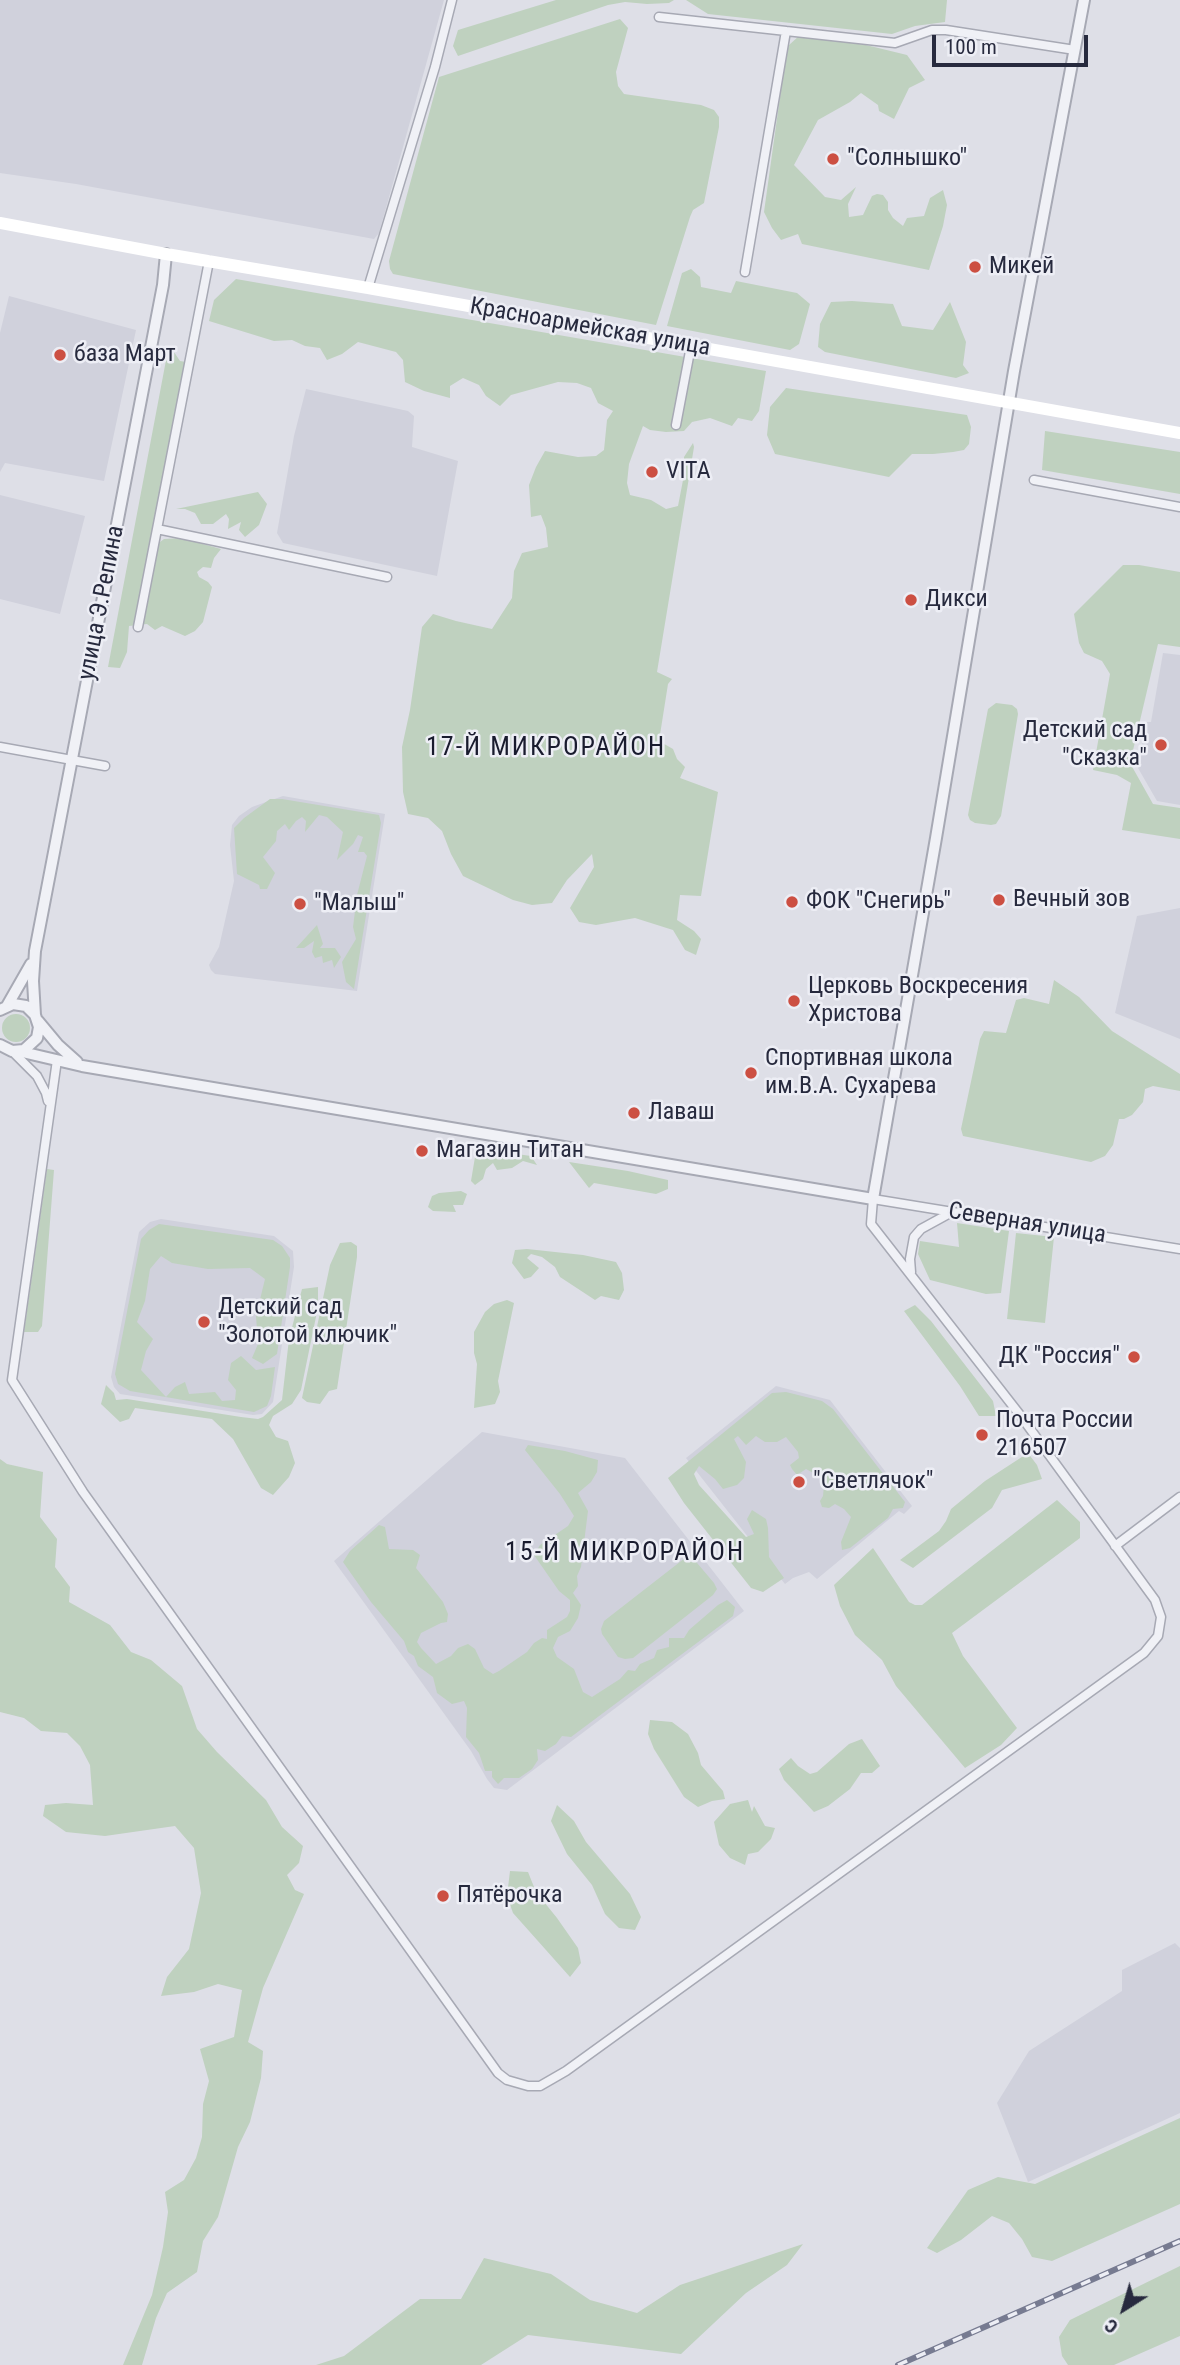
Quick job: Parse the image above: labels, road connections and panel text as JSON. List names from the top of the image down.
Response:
{
  "streets": {
    "main road": ["Красноармейская улица"],
    "street": ["улица Э.Репина", "Северная улица"]
  },
  "crossings": [
    ["Красноармейская улица", "улица Э.Репина"]
  ],
  "districts": ["17-Й МИКРОРАЙОН", "15-Й МИКРОРАЙОН"],
  "places": [
    "\"Солнышко\"",
    "Микей",
    "база Март",
    "VITA",
    "Дикси",
    "Детский сад \"Сказка\"",
    "Вечный зов",
    "ФОК \"Снегирь\"",
    "\"Малыш\"",
    "Церковь Воскресения Христова",
    "Спортивная школа им.В.А. Сухарева",
    "Лаваш",
    "Магазин Титан",
    "Детский сад \"Золотой ключик\"",
    "ДК \"Россия\"",
    "Почта России 216507",
    "\"Светлячок\"",
    "Пятёрочка"
  ],
  "scale_bar": "100 m",
  "north": "bottom left"
}
